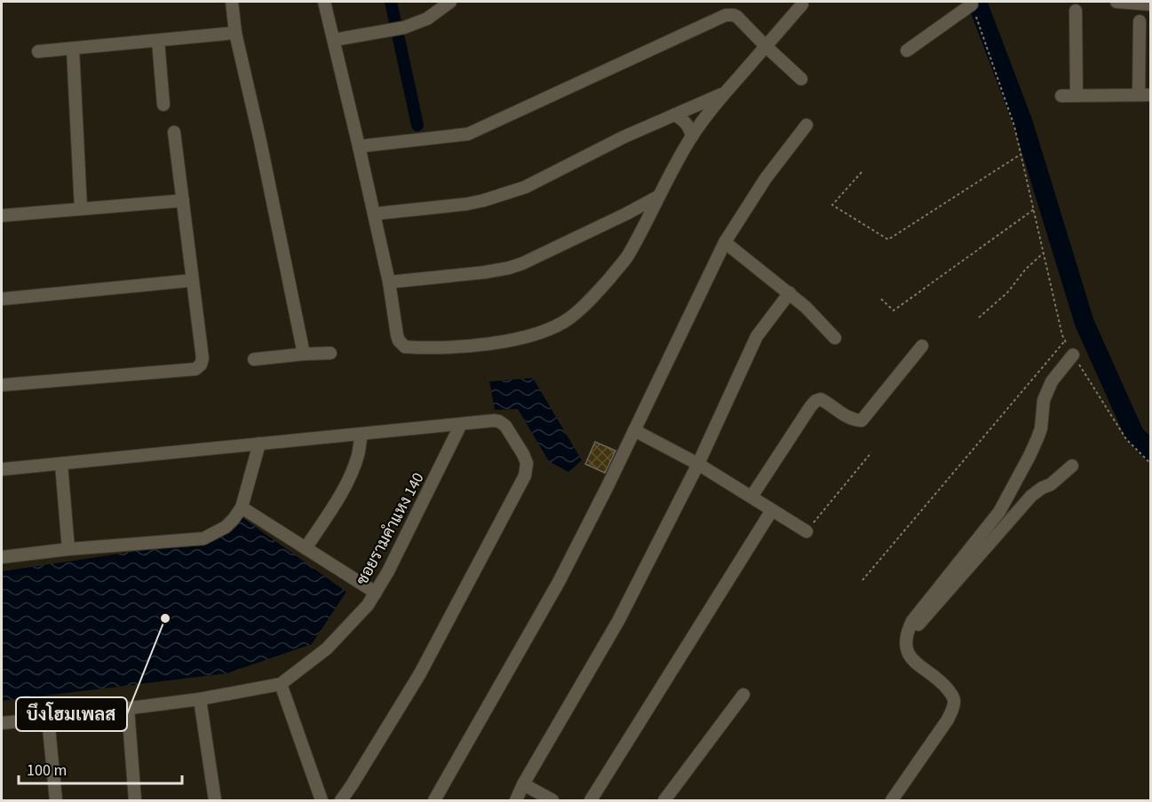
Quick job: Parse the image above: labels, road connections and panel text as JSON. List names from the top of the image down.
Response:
{
  "streets": {
    "street": ["ซอยรามคำแหง 140"]
  },
  "places": ["บึงโฮมเพลส"],
  "scale_bar": "100 m"
}
